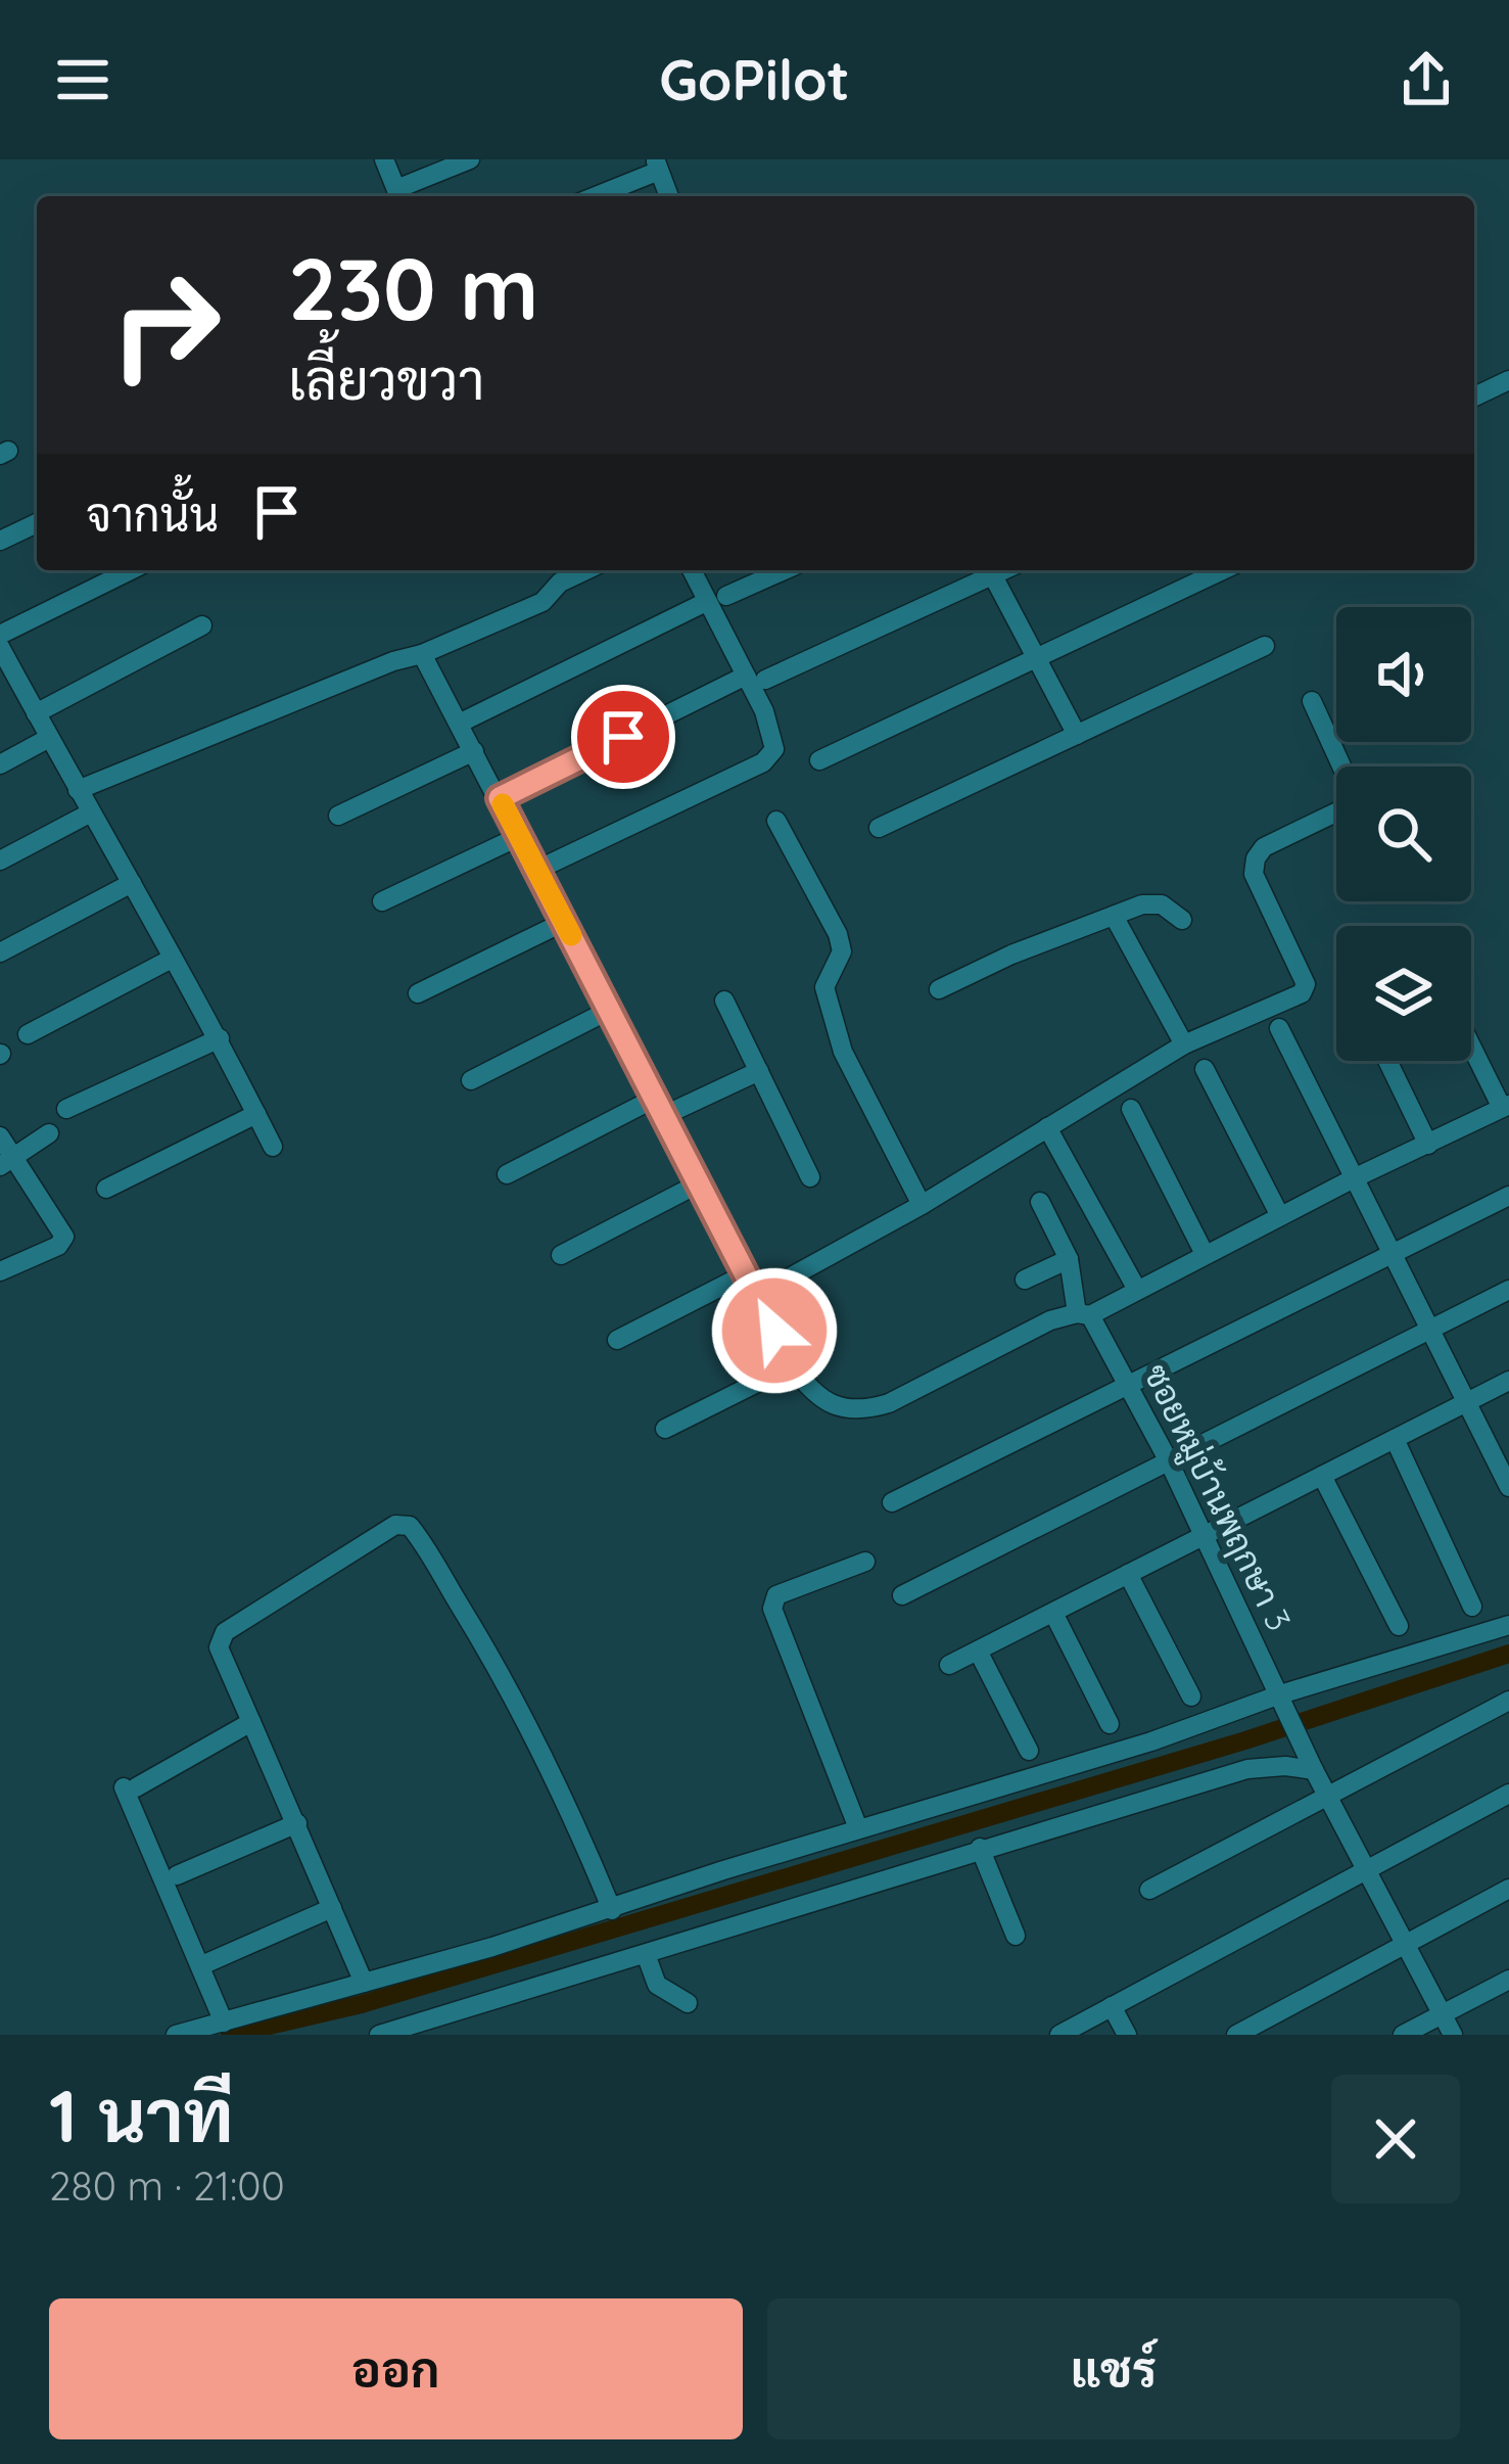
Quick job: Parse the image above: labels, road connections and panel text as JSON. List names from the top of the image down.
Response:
{
  "streets": {
    "street": ["ซอยหมู่บ้านพฤกษา 3"]
  },
  "page": {
    "header": "GoPilot",
    "turn": ["230 m", "เลี้ยวขวา"],
    "then": "จากนั้น",
    "heading": ["1 นาที", "280 m · 21:00"],
    "buttons": ["ออก", "แชร์"]
  }
}
